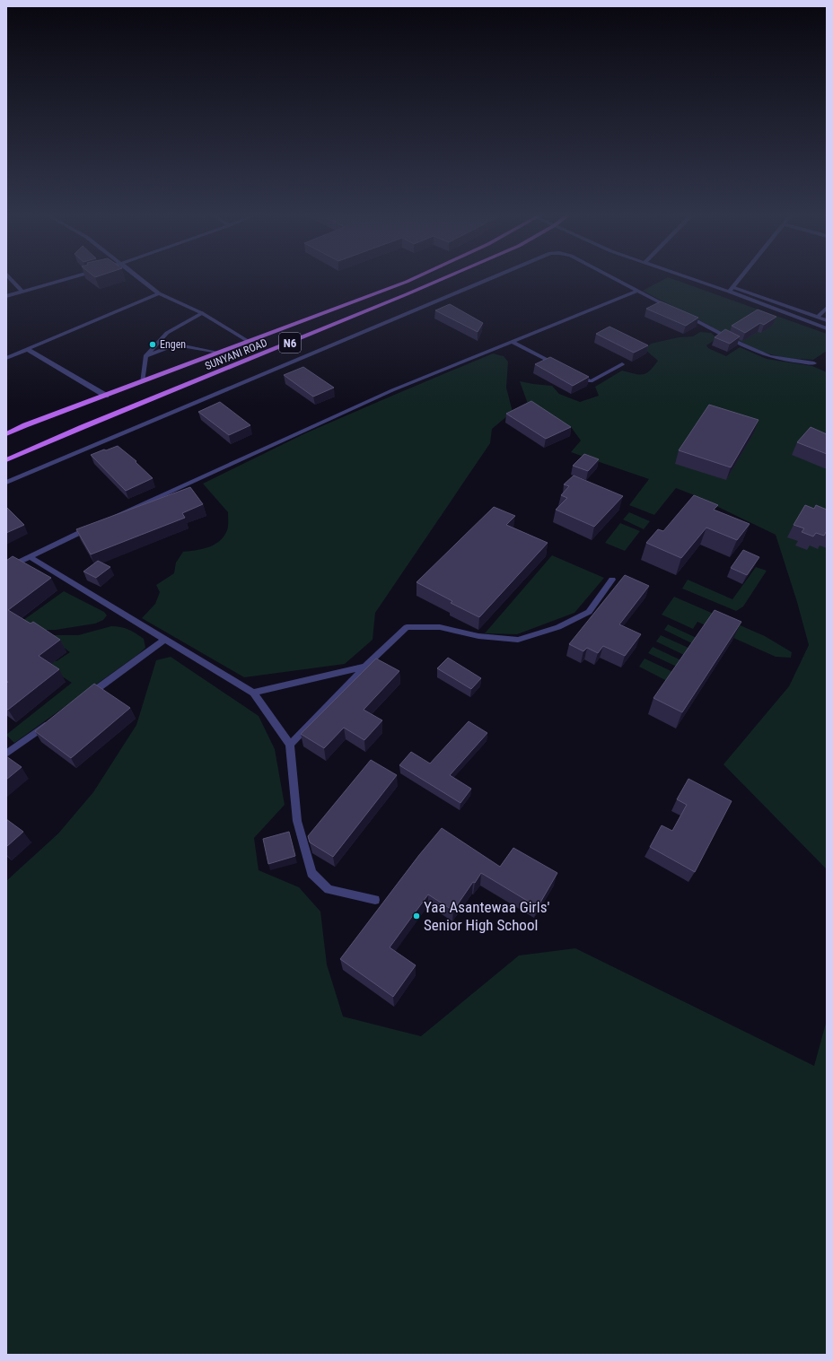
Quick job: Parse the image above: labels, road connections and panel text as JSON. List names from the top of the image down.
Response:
{
  "streets": {
    "main road": ["N6", "SUNYANI ROAD"]
  },
  "places": ["Engen", "Yaa Asantewaa Girls' Senior High School"]
}
